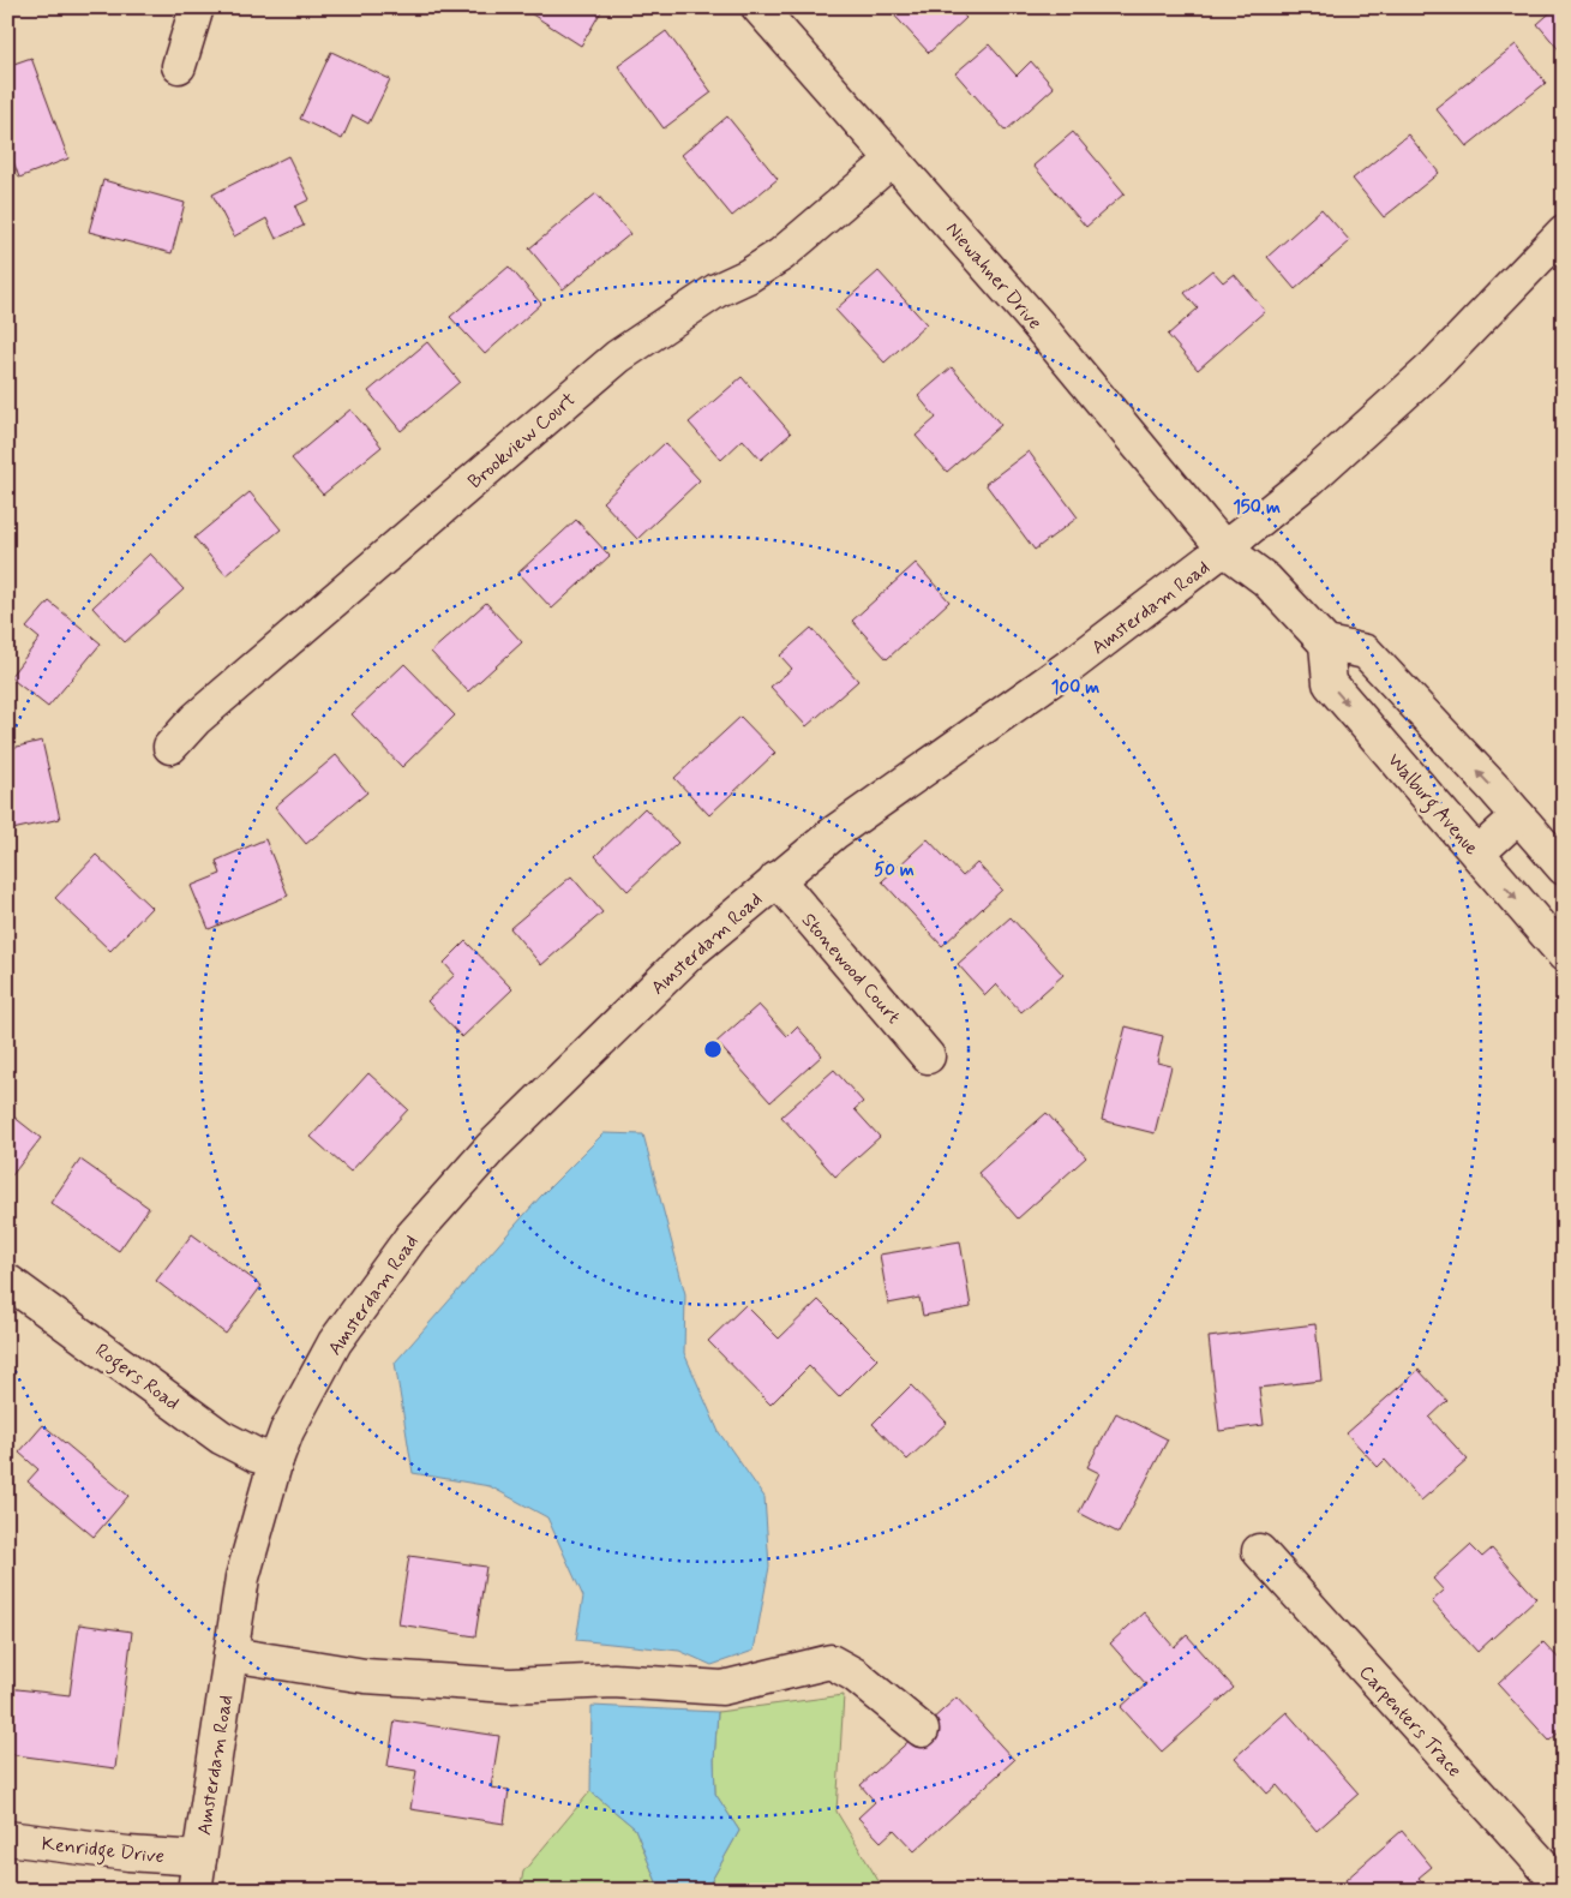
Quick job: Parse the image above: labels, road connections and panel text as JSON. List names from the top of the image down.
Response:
{
  "streets": {
    "street": [
      "Niewahner Drive",
      "Brookview Court",
      "Amsterdam Road",
      "Walburg Avenue",
      "Stonewood Court",
      "Rogers Road",
      "Carpenters Trace",
      "Kenridge Drive"
    ]
  },
  "crossings": [
    ["Niewahner Drive", "Brookview Court"],
    ["Niewahner Drive", "Amsterdam Road"],
    ["Amsterdam Road", "Stonewood Court"],
    ["Amsterdam Road", "Rogers Road"],
    ["Amsterdam Road", "Kenridge Drive"]
  ],
  "rings": ["150 m", "100 m", "50 m"]
}
